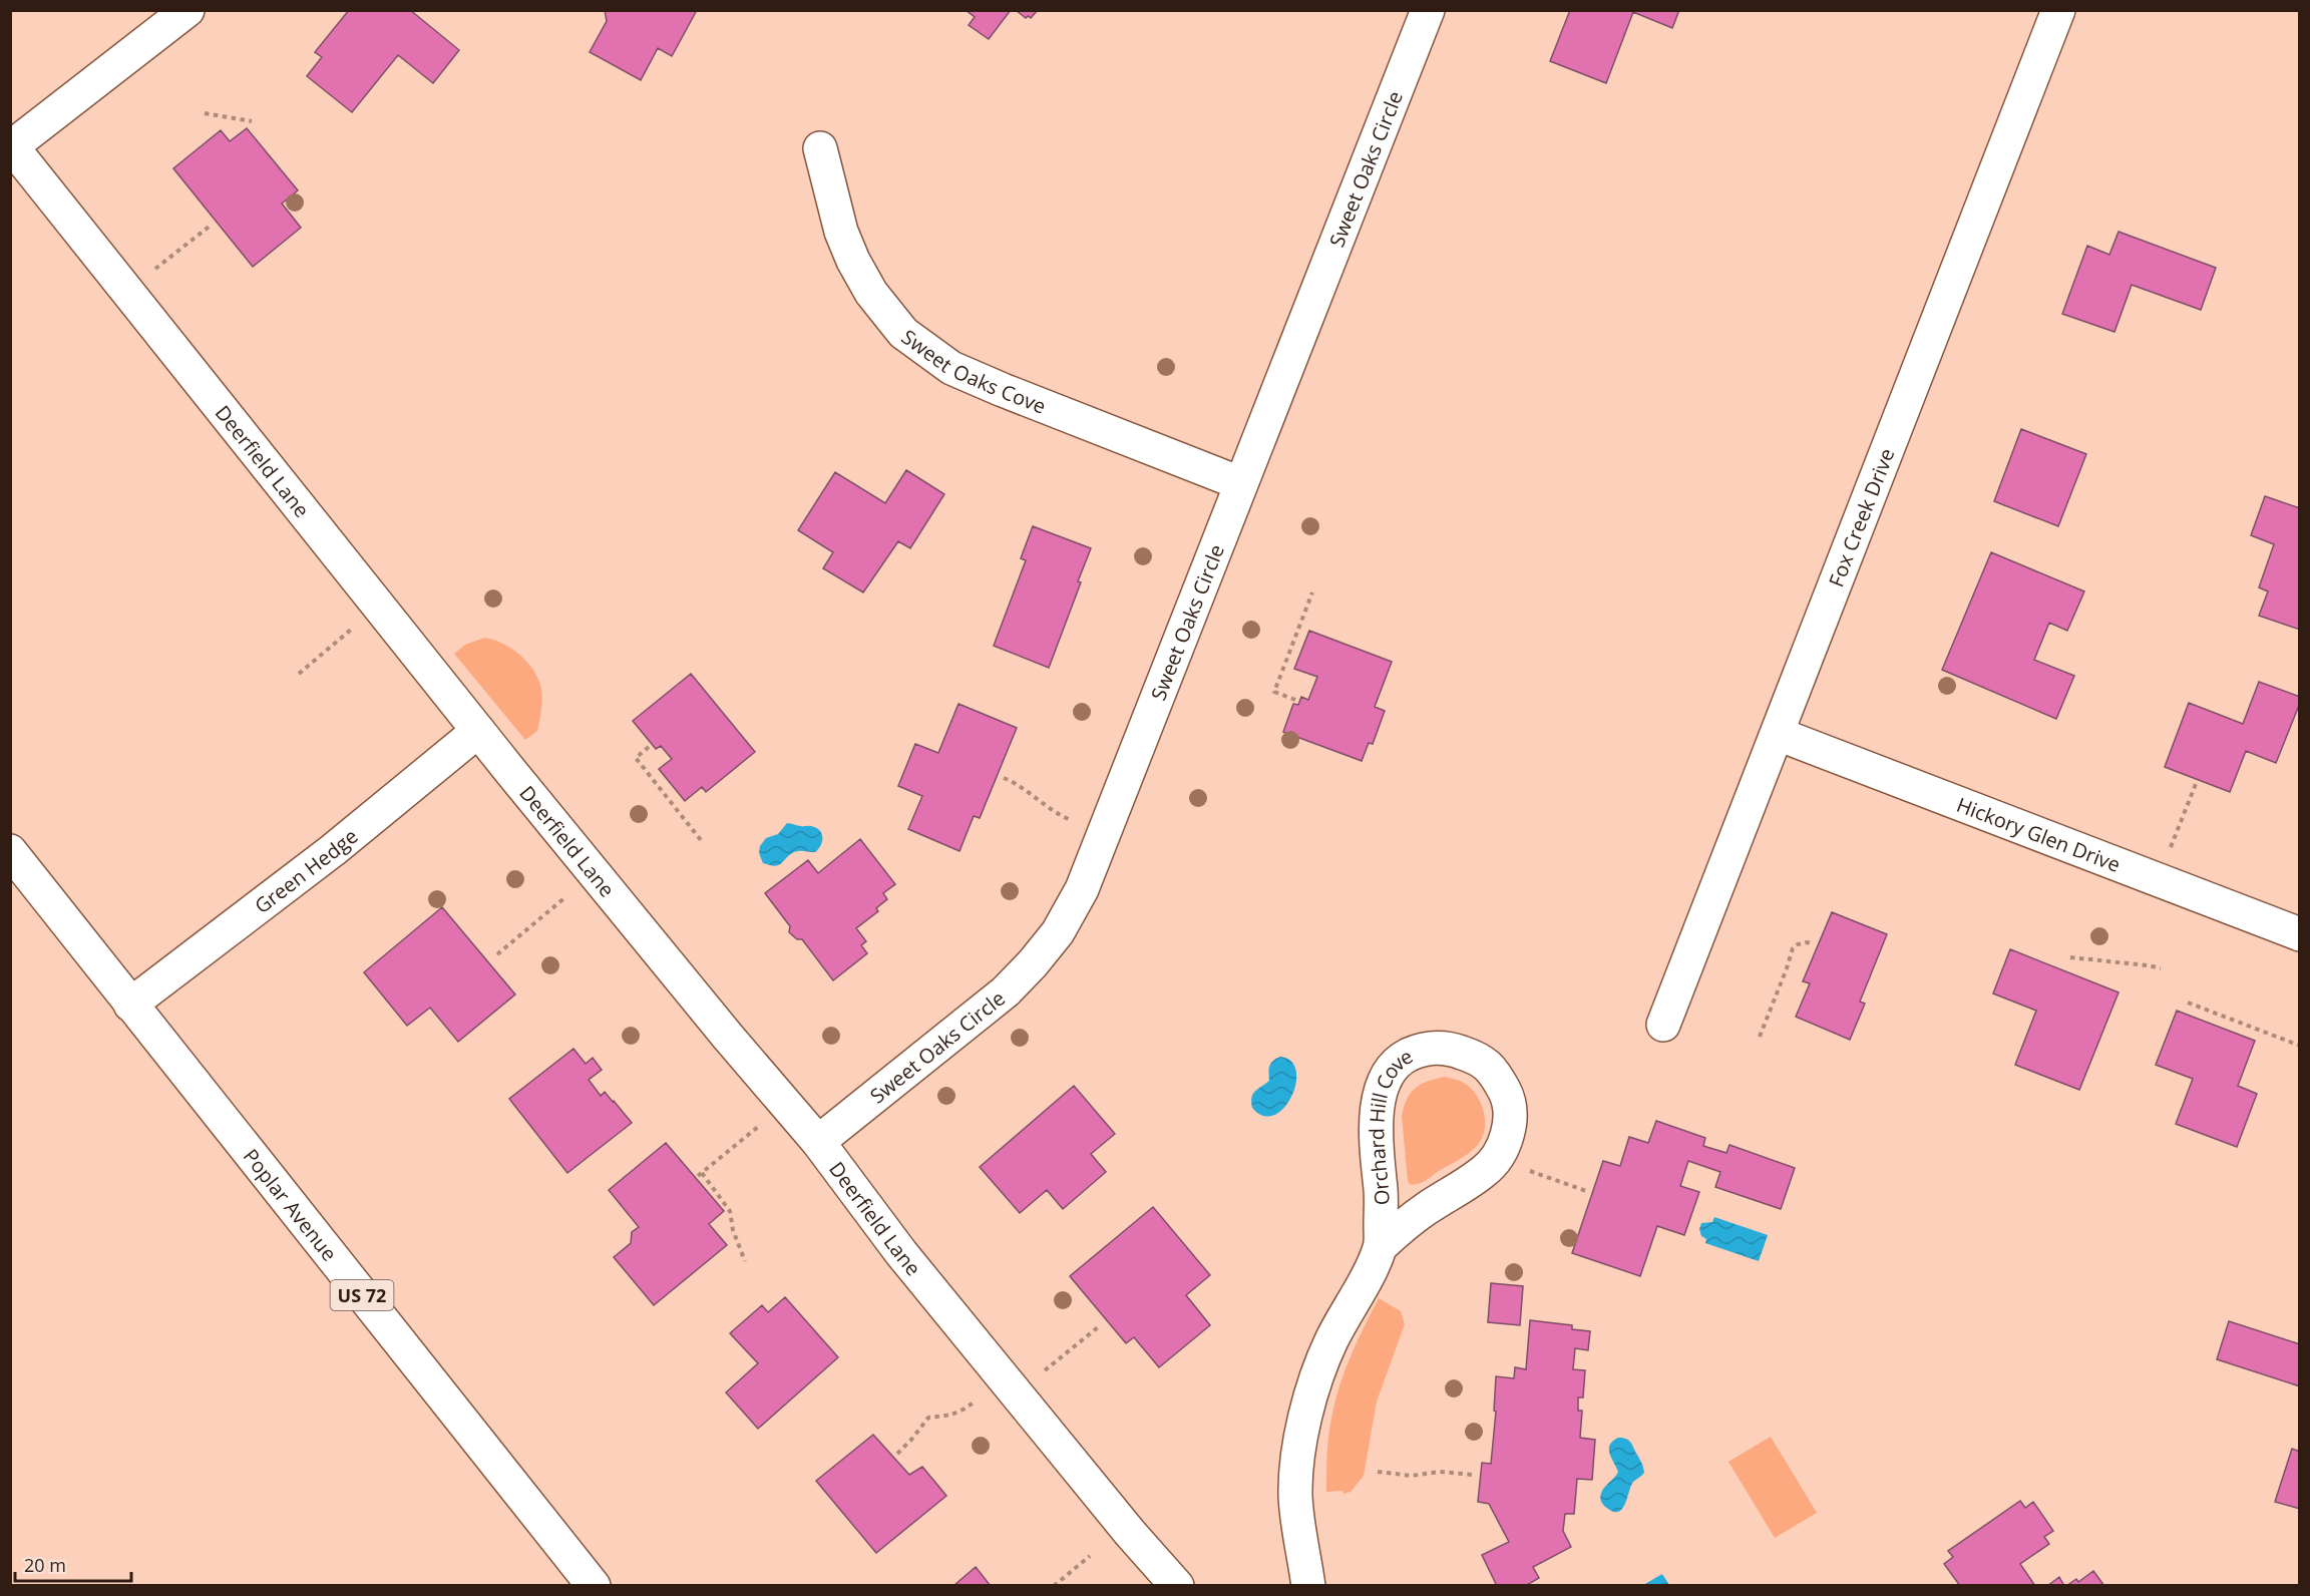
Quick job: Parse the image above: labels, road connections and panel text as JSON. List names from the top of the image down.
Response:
{
  "streets": {
    "street": [
      "Sweet Oaks Circle",
      "Sweet Oaks Cove",
      "Deerfield Lane",
      "Fox Creek Drive",
      "Hickory Glen Drive",
      "Green Hedge",
      "Orchard Hill Cove",
      "Poplar Avenue",
      "US 72"
    ]
  },
  "crossings": [
    ["Sweet Oaks Circle", "Sweet Oaks Cove"],
    ["Sweet Oaks Circle", "Deerfield Lane"],
    ["Deerfield Lane", "Green Hedge"],
    ["Fox Creek Drive", "Hickory Glen Drive"],
    ["Green Hedge", "Poplar Avenue"]
  ],
  "scale_bar": "20 m"
}
